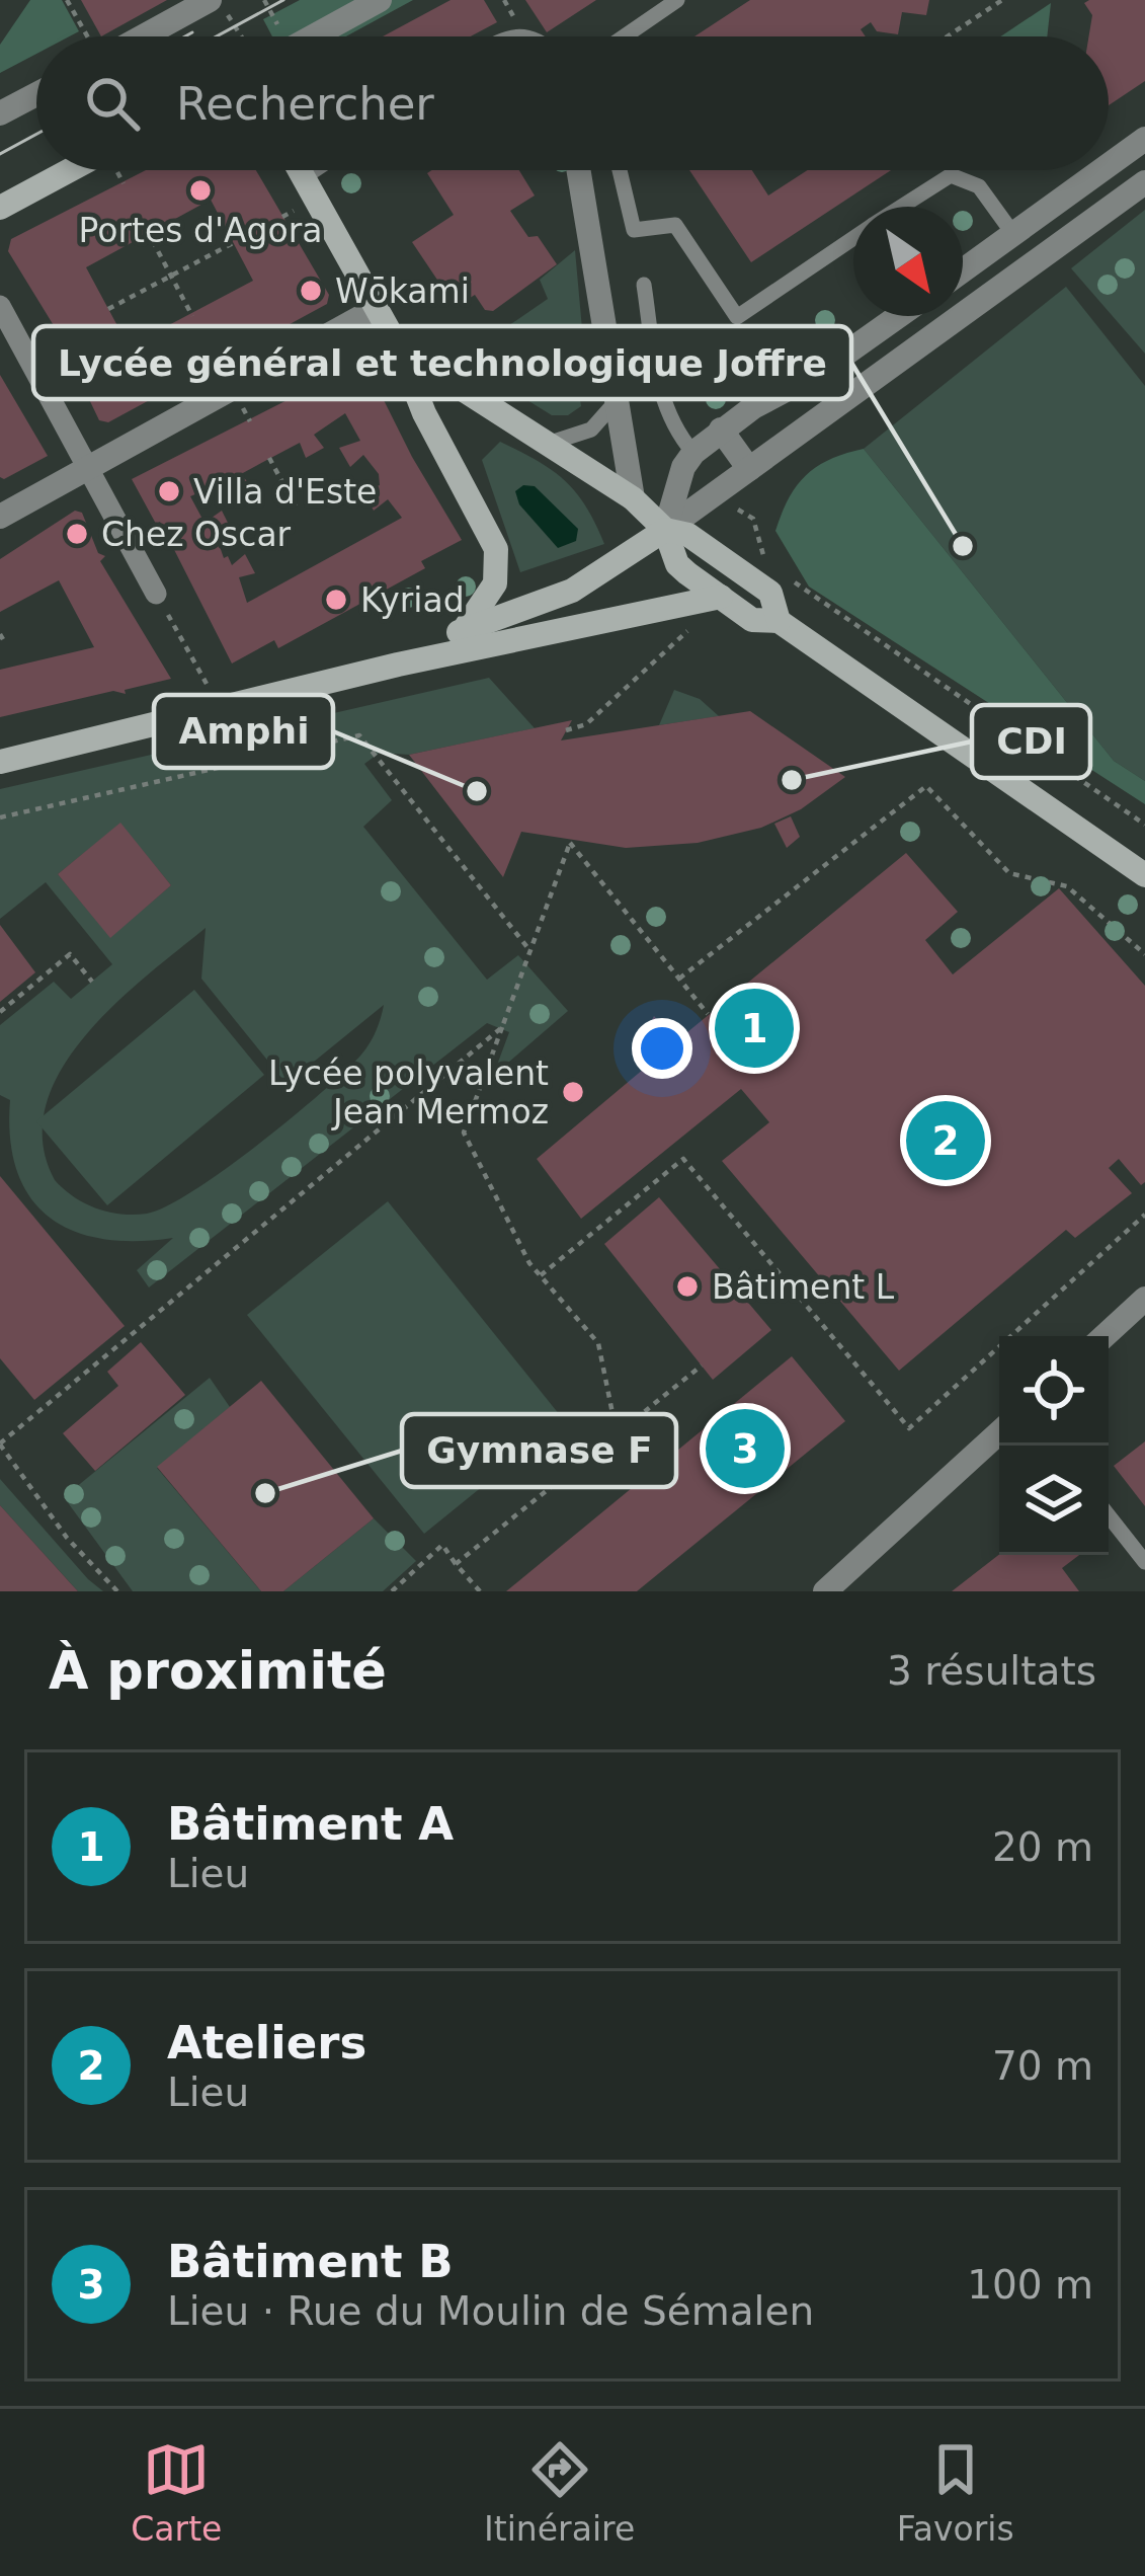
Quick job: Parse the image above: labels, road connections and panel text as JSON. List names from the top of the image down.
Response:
{
  "places": [
    "Portes d'Agora",
    "Wōkami",
    "Villa d'Este",
    "Chez Oscar",
    "Lycée général et technologique Joffre",
    "Kyriad",
    "CDI",
    "Amphi",
    "Lycée polyvalent Jean Mermoz",
    "Bâtiment L",
    "Gymnase F"
  ],
  "north": "bottom right",
  "page": {
    "search": "Rechercher",
    "pins": ["1", "2", "3"],
    "heading": ["À proximité", "3 résultats"],
    "list": [
      {
        "mark": "1",
        "name": "Bâtiment A",
        "note": "Lieu",
        "value": "20 m"
      },
      {
        "mark": "2",
        "name": "Ateliers",
        "note": "Lieu",
        "value": "70 m"
      },
      {
        "mark": "3",
        "name": "Bâtiment B",
        "note": "Lieu · Rue du Moulin de Sémalen",
        "value": "100 m"
      }
    ],
    "nav": ["Carte", "Itinéraire", "Favoris"]
  }
}
